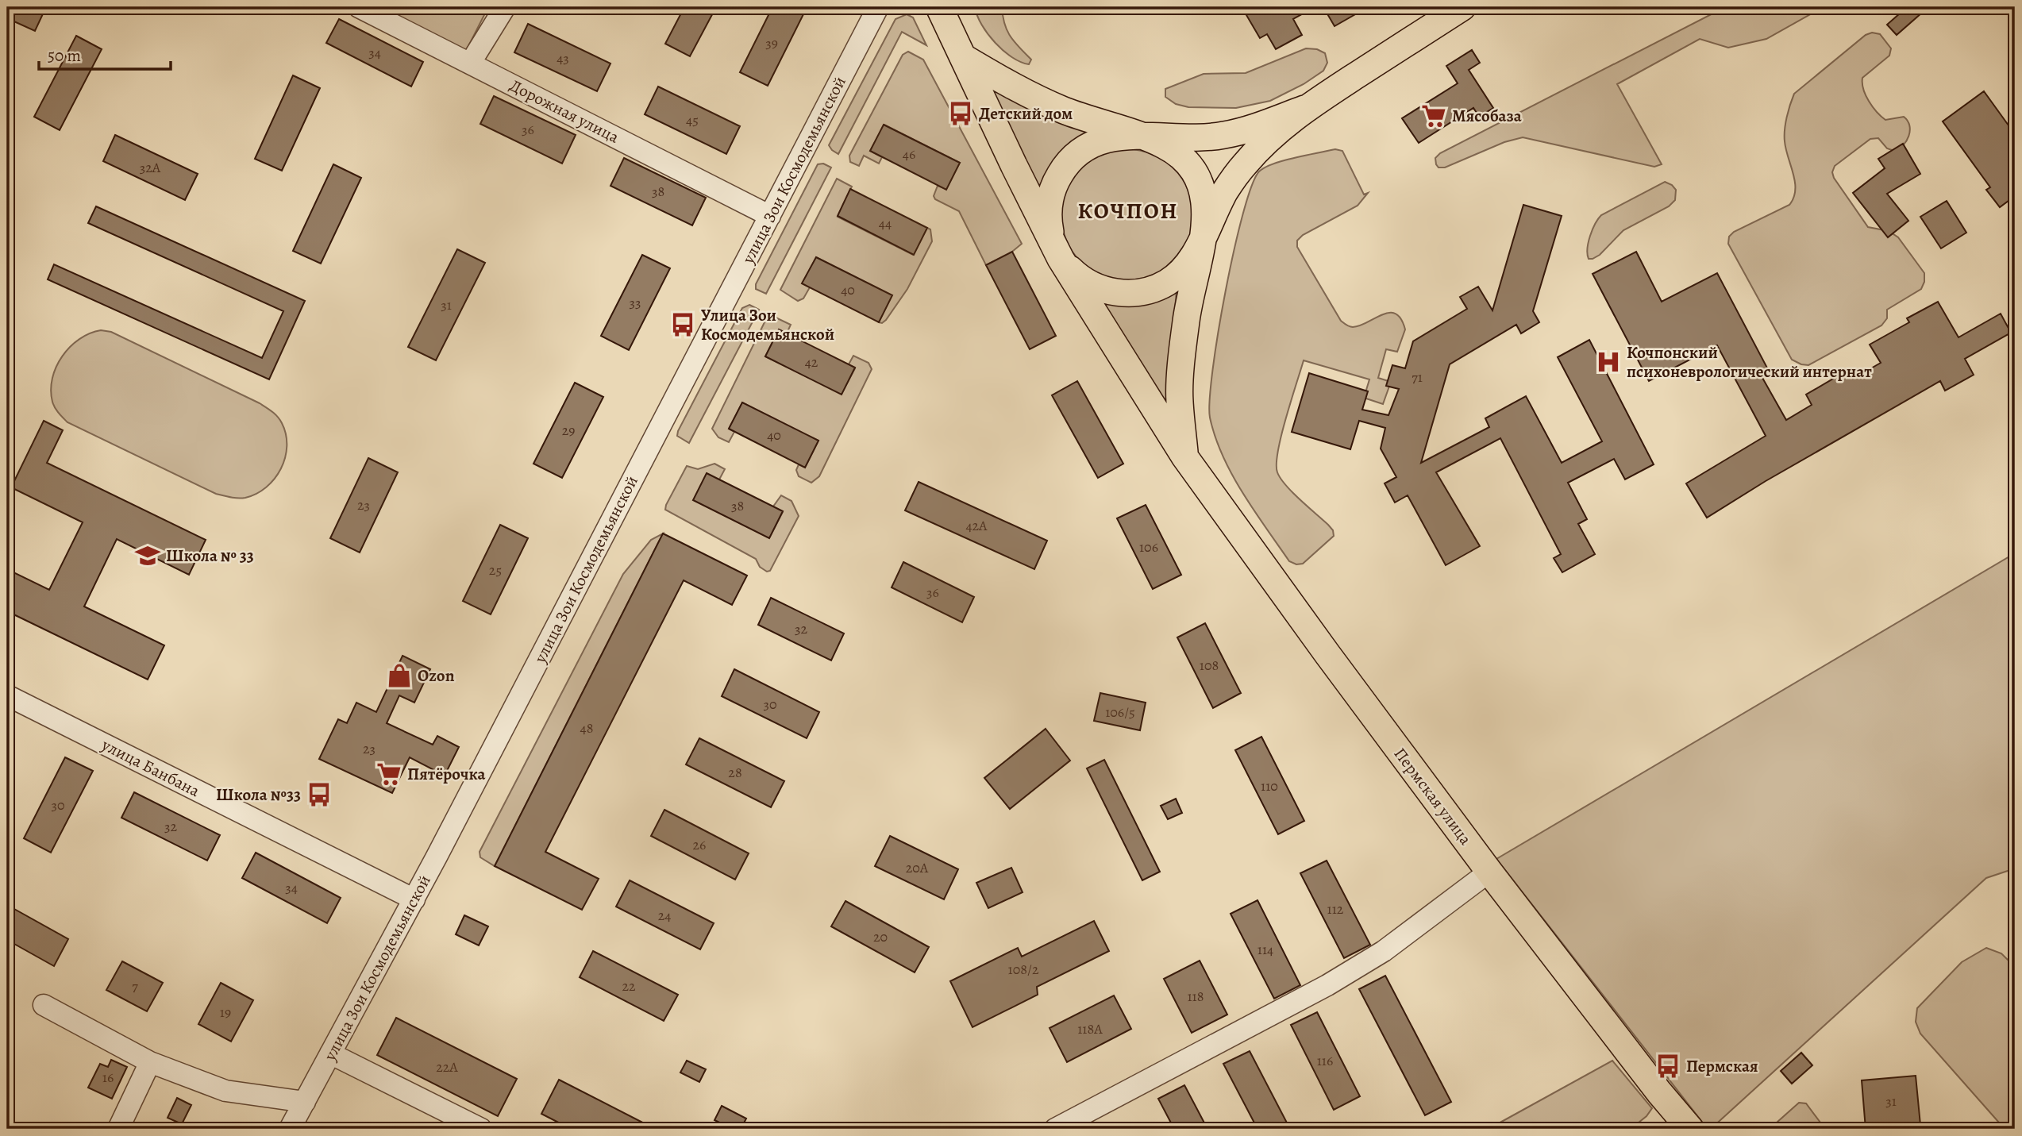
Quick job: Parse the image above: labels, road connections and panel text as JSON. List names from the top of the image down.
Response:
{
  "streets": {
    "main road": ["Пермская улица"],
    "street": ["Дорожная улица", "улица Зои Космодемьянской", "улица Банбана"]
  },
  "crossings": [
    ["Дорожная улица", "улица Зои Космодемьянской"],
    ["улица Зои Космодемьянской", "улица Банбана"]
  ],
  "districts": ["КОЧПОН"],
  "places": {
    "bus stop": [
      "Детский дом",
      "Улица Зои Космодемьянской",
      "Школа №33",
      "Пермская"
    ],
    "supermarket": ["Мясобаза", "Пятёрочка"],
    "hospital": ["Кочпонский психоневрологический интернат"],
    "school or university": ["Школа № 33"],
    "shop": ["Ozon"]
  },
  "house_numbers": [
    "39",
    "34",
    "43",
    "45",
    "36",
    "46",
    "32А",
    "38",
    "44",
    "40",
    "33",
    "31",
    "42",
    "71",
    "29",
    "40",
    "23",
    "38",
    "42А",
    "106",
    "25",
    "36",
    "32",
    "108",
    "30",
    "106/5",
    "48",
    "23",
    "28",
    "110",
    "30",
    "32",
    "26",
    "20А",
    "34",
    "112",
    "24",
    "20",
    "114",
    "108/2",
    "7",
    "22",
    "118",
    "19",
    "118А",
    "116",
    "22А",
    "16",
    "31"
  ],
  "scale_bar": "50 m"
}
